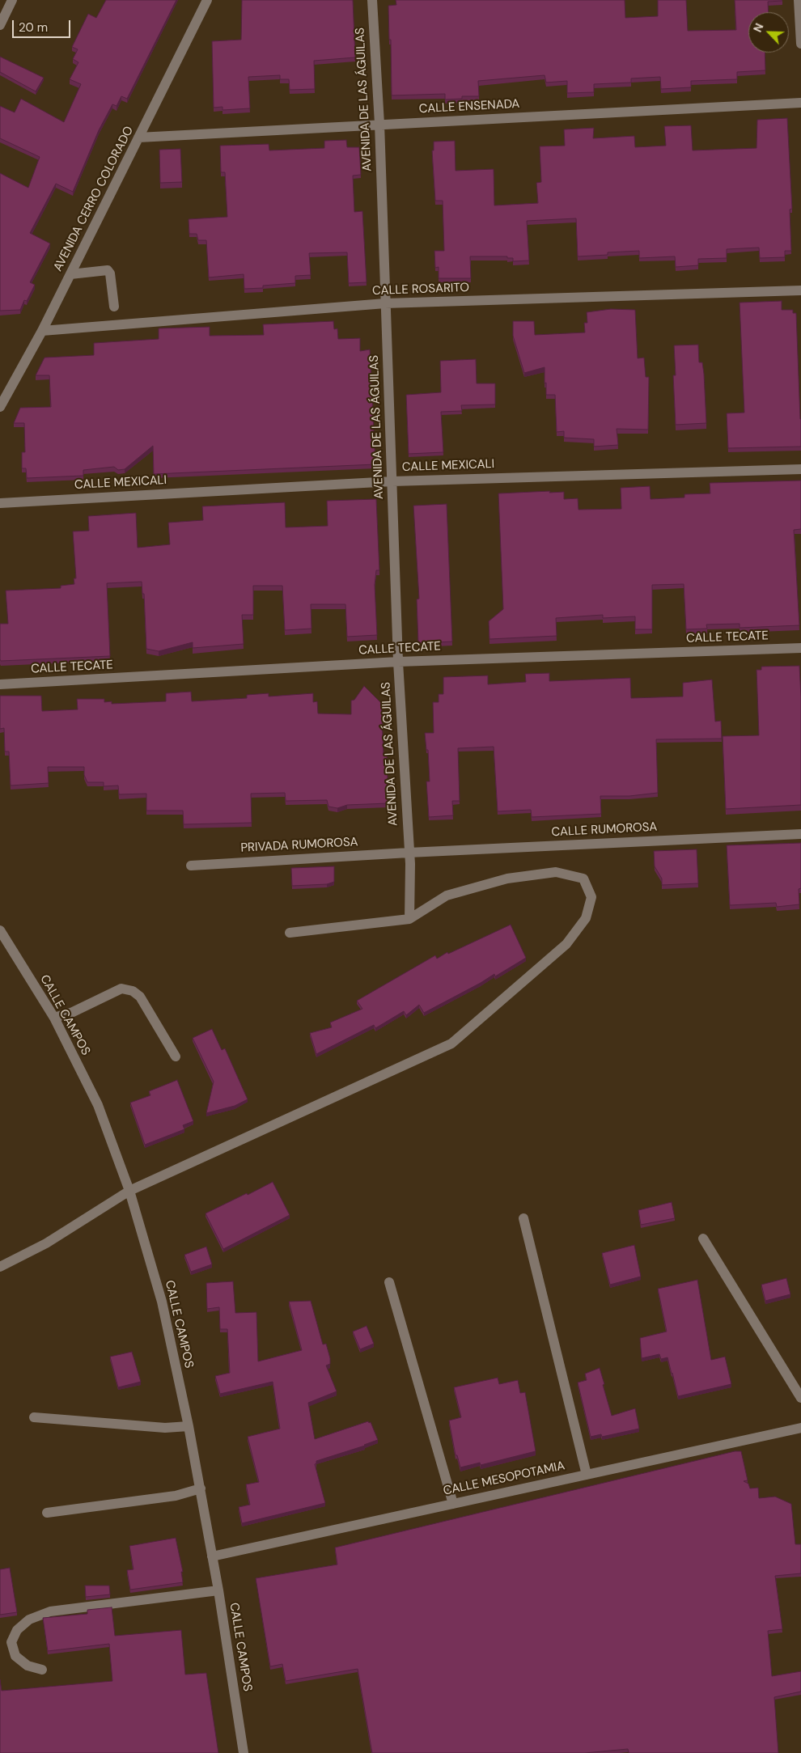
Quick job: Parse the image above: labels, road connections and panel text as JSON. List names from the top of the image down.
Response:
{
  "streets": {
    "street": [
      "AVENIDA DE LAS ÁGUILAS",
      "CALLE ENSENADA",
      "AVENIDA CERRO COLORADO",
      "CALLE ROSARITO",
      "CALLE MEXICALI",
      "CALLE TECATE",
      "CALLE RUMOROSA",
      "PRIVADA RUMOROSA",
      "CALLE CAMPOS",
      "CALLE MESOPOTAMIA"
    ]
  },
  "crossings": [
    ["AVENIDA DE LAS ÁGUILAS", "CALLE ENSENADA"],
    ["AVENIDA DE LAS ÁGUILAS", "CALLE ROSARITO"],
    ["AVENIDA DE LAS ÁGUILAS", "CALLE MEXICALI"],
    ["AVENIDA DE LAS ÁGUILAS", "CALLE TECATE"],
    ["AVENIDA DE LAS ÁGUILAS", "CALLE RUMOROSA"],
    ["AVENIDA DE LAS ÁGUILAS", "PRIVADA RUMOROSA"],
    ["CALLE ENSENADA", "AVENIDA CERRO COLORADO"],
    ["AVENIDA CERRO COLORADO", "CALLE ROSARITO"],
    ["CALLE RUMOROSA", "PRIVADA RUMOROSA"],
    ["CALLE CAMPOS", "CALLE MESOPOTAMIA"]
  ],
  "scale_bar": "20 m",
  "north": "top left"
}
